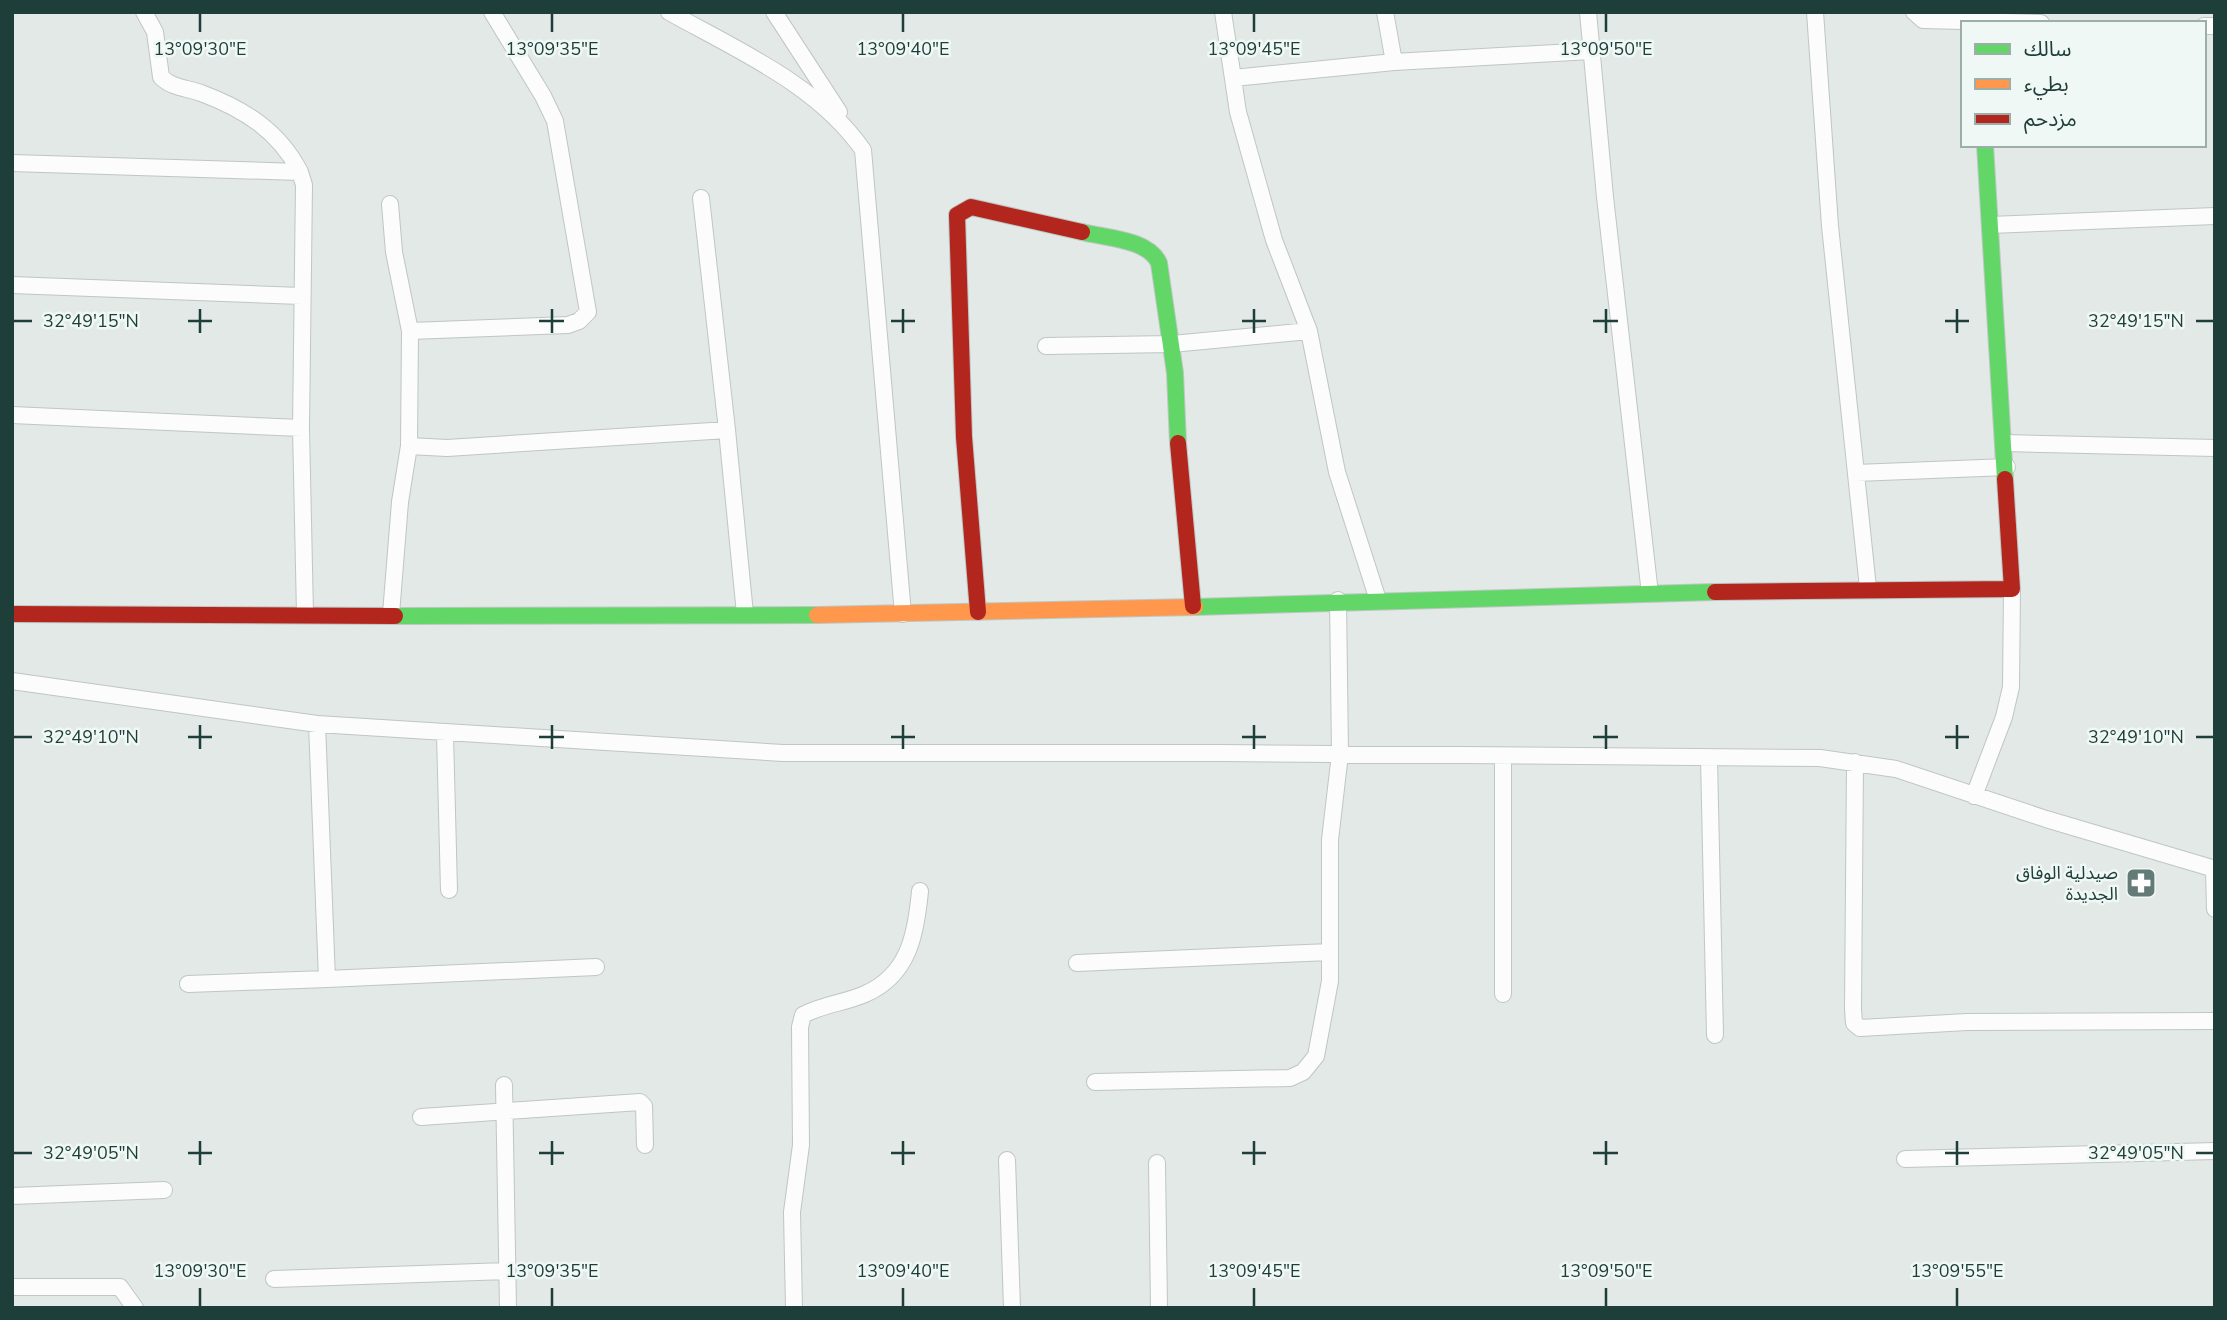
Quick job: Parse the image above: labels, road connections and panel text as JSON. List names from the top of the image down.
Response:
{
  "places": {
    "pharmacy": ["صيدلية الوفاق الجديدة"]
  },
  "legend": ["سالك", "بطيء", "مزدحم"],
  "coordinates": [
    "13°09'30\"E",
    "13°09'35\"E",
    "13°09'40\"E",
    "13°09'45\"E",
    "13°09'50\"E",
    "32°49'15\"N",
    "32°49'10\"N",
    "32°49'05\"N",
    "13°09'55\"E"
  ]
}
